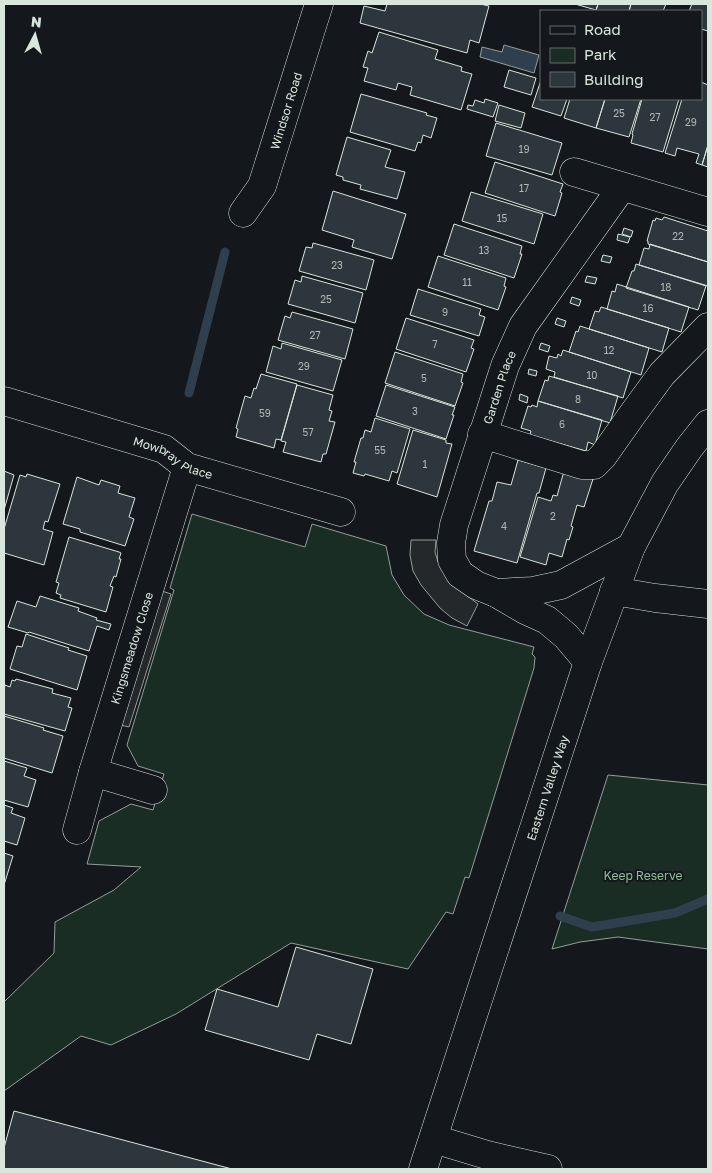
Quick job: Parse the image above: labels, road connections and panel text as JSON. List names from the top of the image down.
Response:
{
  "streets": {
    "street": [
      "Windsor Road",
      "Garden Place",
      "Mowbray Place",
      "Kingsmeadow Close",
      "Eastern Valley Way"
    ]
  },
  "crossings": [
    ["Garden Place", "Eastern Valley Way"],
    ["Mowbray Place", "Kingsmeadow Close"]
  ],
  "parks": ["Keep Reserve"],
  "house_numbers": [
    "25",
    "27",
    "29",
    "19",
    "17",
    "15",
    "22",
    "13",
    "23",
    "11",
    "18",
    "25",
    "16",
    "9",
    "27",
    "7",
    "12",
    "29",
    "10",
    "5",
    "8",
    "3",
    "59",
    "6",
    "57",
    "55",
    "1",
    "2",
    "4"
  ],
  "legend": ["Road", "Park", "Building"],
  "north": "top"
}
